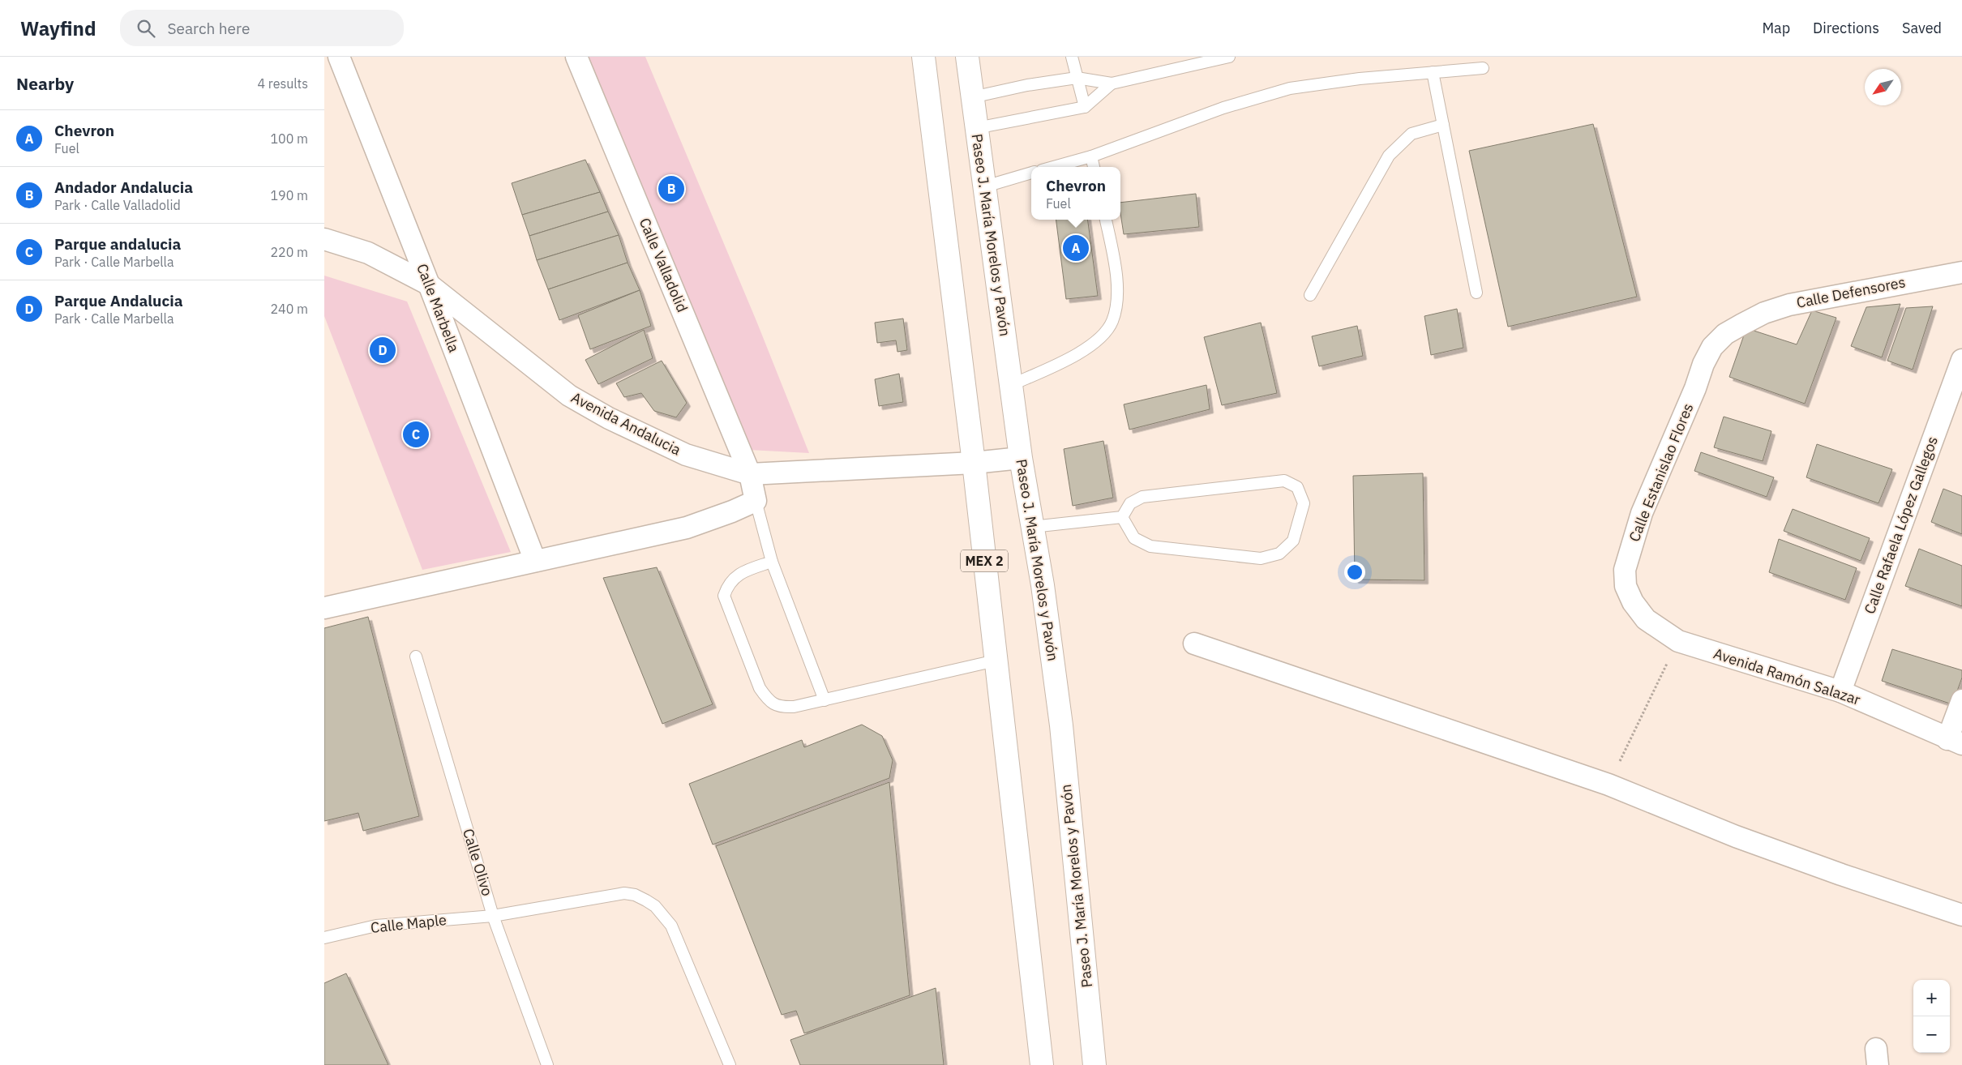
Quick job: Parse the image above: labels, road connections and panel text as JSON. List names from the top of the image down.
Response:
{
  "streets": {
    "highway": ["Paseo J. María Morelos y Pavón", "MEX 2"],
    "street": [
      "Calle Valladolid",
      "Calle Defensores",
      "Calle Marbella",
      "Avenida Andalucia",
      "Calle Estanislao Flores",
      "Calle Rafaela López Gallegos",
      "Avenida Ramón Salazar"
    ],
    "lane": ["Calle Olivo", "Calle Maple"]
  },
  "crossings": [
    ["Paseo J. María Morelos y Pavón", "Avenida Andalucia"],
    ["Calle Valladolid", "Avenida Andalucia"],
    ["Calle Defensores", "Calle Estanislao Flores"],
    ["Calle Marbella", "Avenida Andalucia"],
    ["Avenida Andalucia", "MEX 2"],
    ["Calle Estanislao Flores", "Avenida Ramón Salazar"],
    ["Calle Rafaela López Gallegos", "Avenida Ramón Salazar"],
    ["Calle Olivo", "Calle Maple"]
  ],
  "north": "bottom left",
  "page": {
    "header": "Wayfind",
    "search": "Search here",
    "nav": ["Map", "Directions", "Saved"],
    "heading": ["Nearby", "4 results"],
    "list": [
      {
        "mark": "A",
        "name": "Chevron",
        "note": "Fuel",
        "value": "100 m"
      },
      {
        "mark": "B",
        "name": "Andador Andalucia",
        "note": "Park · Calle Valladolid",
        "value": "190 m"
      },
      {
        "mark": "C",
        "name": "Parque andalucia",
        "note": "Park · Calle Marbella",
        "value": "220 m"
      },
      {
        "mark": "D",
        "name": "Parque Andalucia",
        "note": "Park · Calle Marbella",
        "value": "240 m"
      }
    ],
    "popup": ["Chevron", "Fuel"],
    "pins": [
      "B",
      "A",
      "D",
      "C"
    ],
    "map_buttons": ["+", "−"]
  }
}
